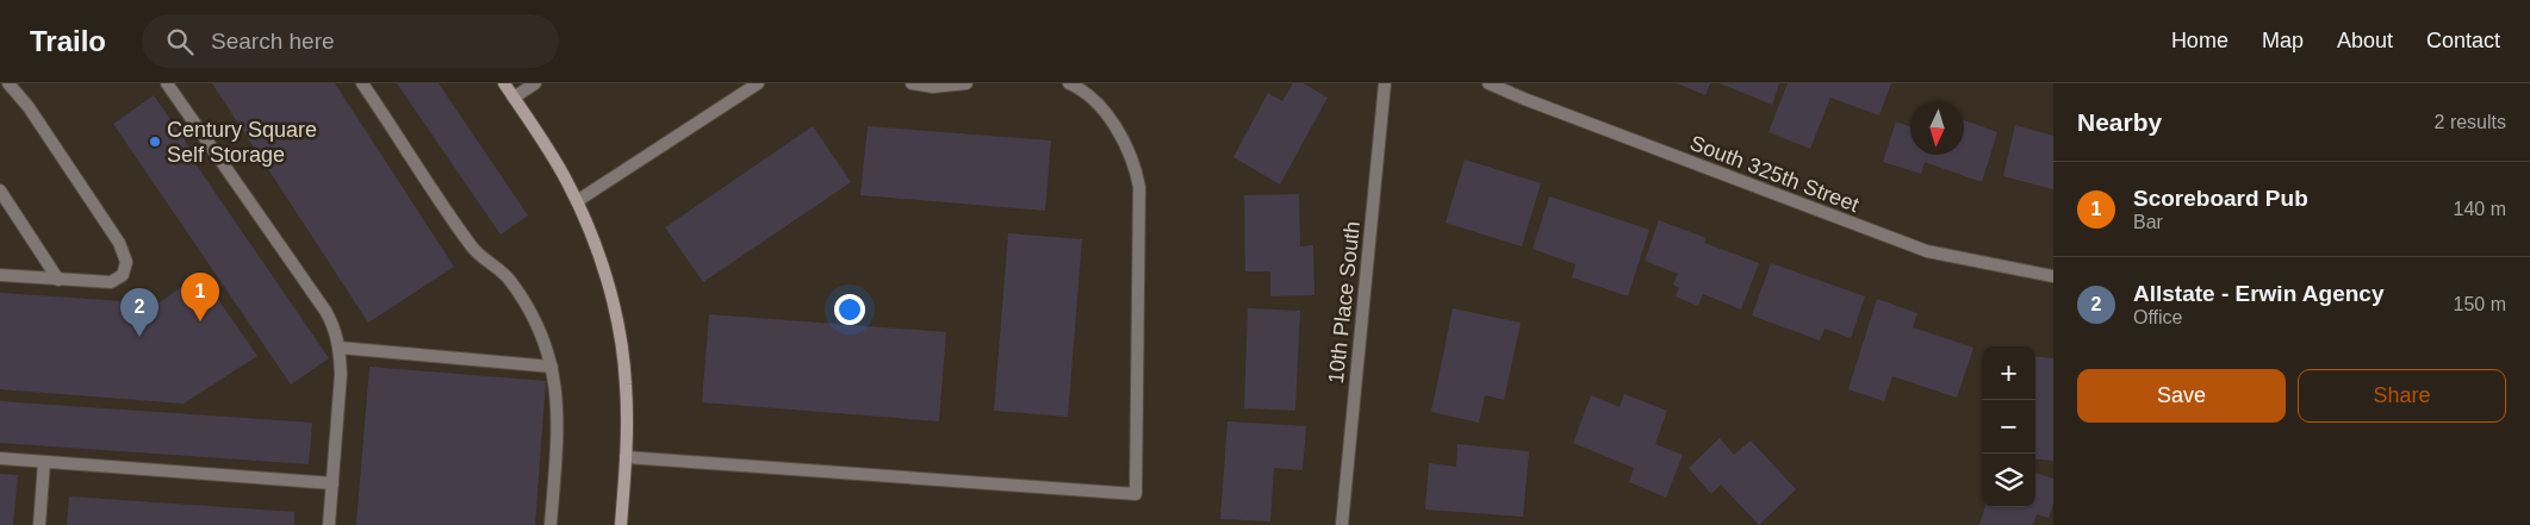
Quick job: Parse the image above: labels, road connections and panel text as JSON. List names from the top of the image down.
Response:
{
  "streets": {
    "street": ["South 325th Street", "10th Place South"]
  },
  "places": ["Century Square Self Storage"],
  "north": "bottom",
  "page": {
    "header": "Trailo",
    "search": "Search here",
    "nav": [
      "Home",
      "Map",
      "About",
      "Contact"
    ],
    "heading": ["Nearby", "2 results"],
    "list": [
      {
        "mark": "1",
        "name": "Scoreboard Pub",
        "note": "Bar",
        "value": "140 m"
      },
      {
        "mark": "2",
        "name": "Allstate - Erwin Agency",
        "note": "Office",
        "value": "150 m"
      }
    ],
    "pins": ["1", "2"],
    "map_buttons": ["+", "−"],
    "buttons": ["Save", "Share"]
  }
}
